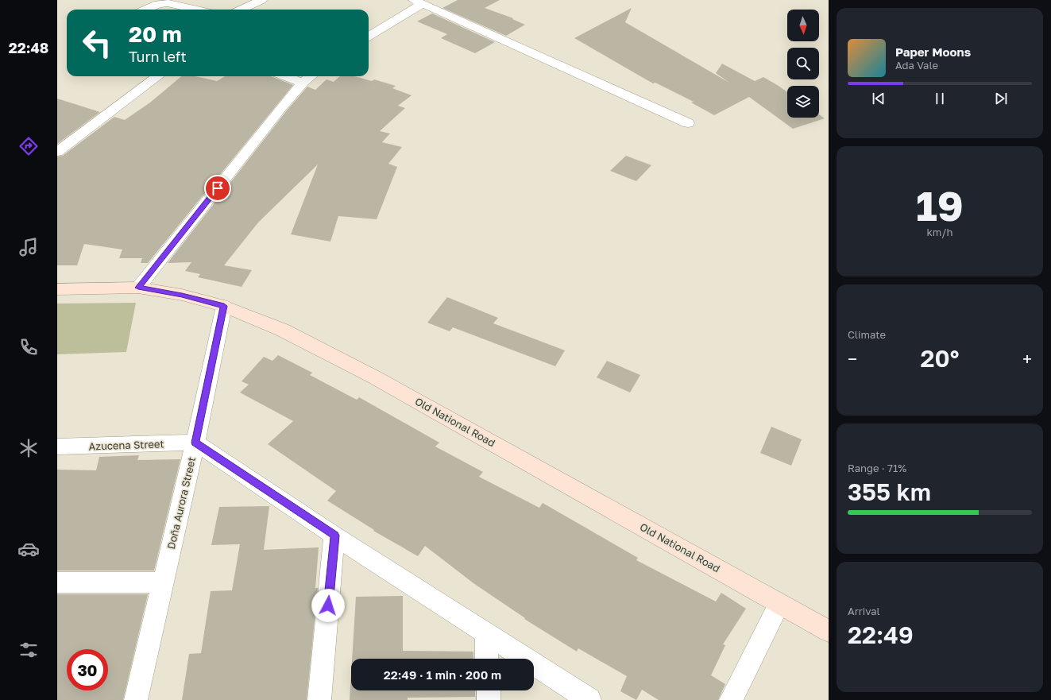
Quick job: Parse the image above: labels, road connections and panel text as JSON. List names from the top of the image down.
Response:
{
  "streets": {
    "main road": ["Old National Road"],
    "street": ["Azucena Street", "Doña Aurora Street"]
  },
  "crossings": [
    ["Old National Road", "Doña Aurora Street"],
    ["Azucena Street", "Doña Aurora Street"]
  ],
  "north": "bottom",
  "page": {
    "tabs": "22:48",
    "turn": ["20 m", "Turn left"],
    "song": ["Paper Moons", "Ada Vale"],
    "tile": [
      ["19", "km/h"],
      "Climate",
      ["Range · 71%", "355 km"],
      ["Arrival", "22:49"]
    ],
    "heat": ["−", "20°", "+"],
    "limit": "30",
    "trip": "22:49 · 1 min · 200 m"
  }
}
